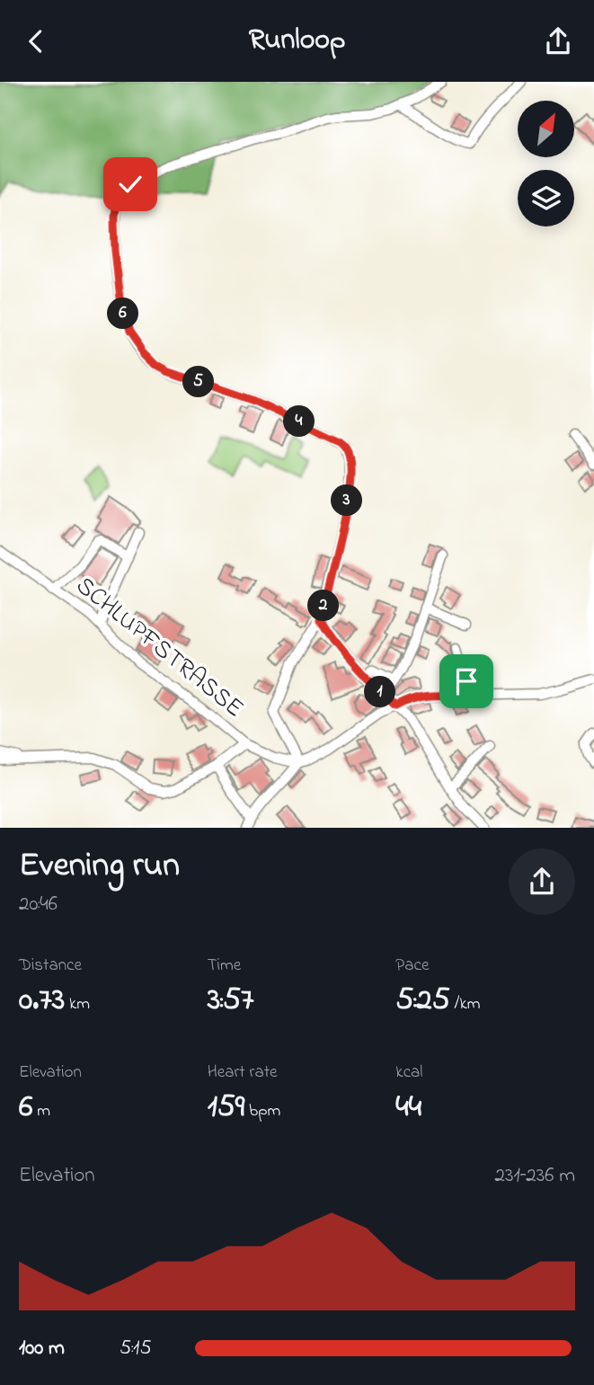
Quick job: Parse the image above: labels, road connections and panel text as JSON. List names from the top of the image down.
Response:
{
  "streets": {
    "street": ["SCHLUPFSTRASSE"]
  },
  "north": "top right",
  "page": {
    "header": "Runloop",
    "pins": [
      "6",
      "5",
      "4",
      "3",
      "2",
      "1"
    ],
    "heading": ["Evening run", "20:46"],
    "stats": [
      ["Distance", "0.73 km"],
      ["Time", "3:57"],
      ["Pace", "5:25 /km"],
      ["Elevation", "6 m"],
      ["Heart rate", "159 bpm"],
      ["kcal", "44"]
    ],
    "chart": ["Elevation", "231–236 m"],
    "list": [
      {
        "name": "100 m",
        "note": "5:15"
      }
    ]
  }
}
